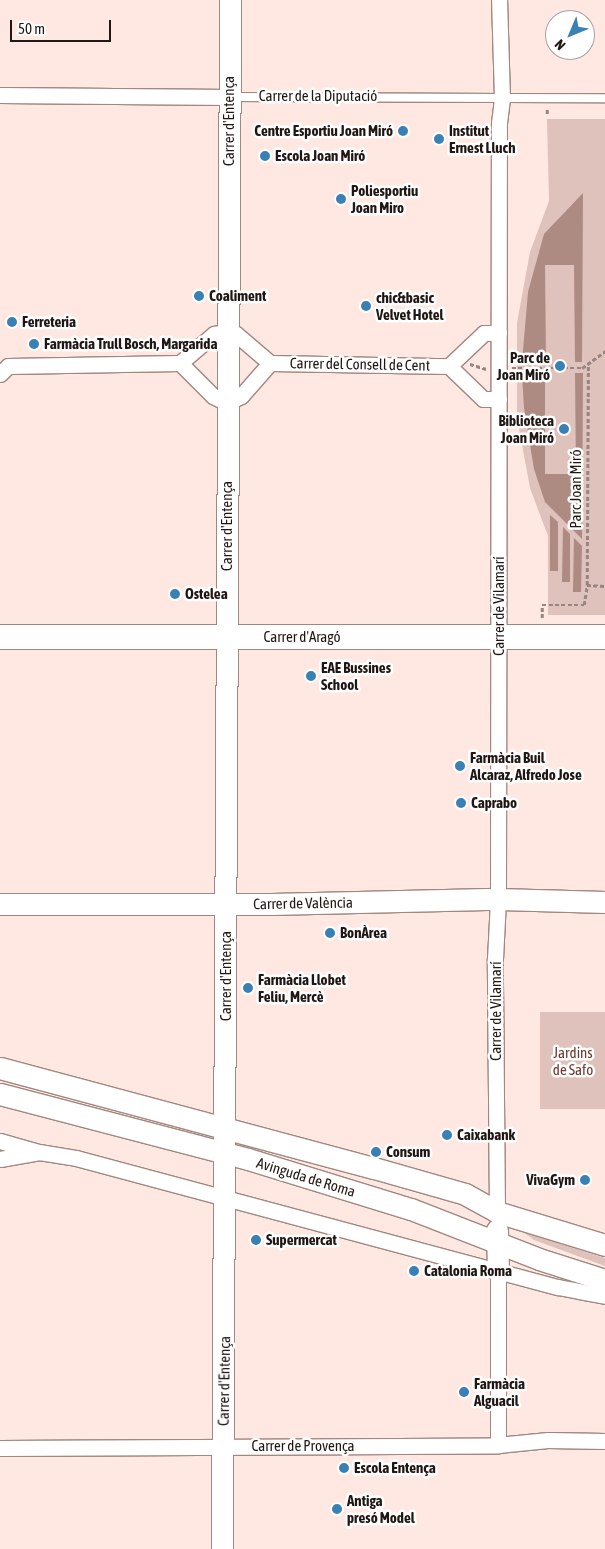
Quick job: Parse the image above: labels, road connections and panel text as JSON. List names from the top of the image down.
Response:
{
  "streets": {
    "main road": ["Carrer d'Aragó"],
    "street": [
      "Carrer de la Diputació",
      "Carrer d'Entença",
      "Carrer del Consell de Cent",
      "Carrer de Vilamarí",
      "Carrer de València",
      "Avinguda de Roma",
      "Carrer de Provença"
    ],
    "path": ["Parc Joan Miró"]
  },
  "crossings": [
    ["Carrer de la Diputació", "Carrer d'Entença"],
    ["Carrer de la Diputació", "Carrer de Vilamarí"],
    ["Carrer d'Entença", "Carrer del Consell de Cent"],
    ["Carrer d'Entença", "Carrer d'Aragó"],
    ["Carrer d'Entença", "Carrer de València"],
    ["Carrer d'Entença", "Avinguda de Roma"],
    ["Carrer d'Entença", "Carrer de Provença"],
    ["Carrer del Consell de Cent", "Carrer de Vilamarí"],
    ["Carrer de Vilamarí", "Carrer d'Aragó"],
    ["Carrer de Vilamarí", "Carrer de València"],
    ["Carrer de Vilamarí", "Avinguda de Roma"]
  ],
  "parks": ["Jardins de Safo"],
  "places": [
    "Centre Esportiu Joan Miró",
    "Institut Ernest Lluch",
    "Escola Joan Miró",
    "Poliesportiu Joan Miro",
    "Coaliment",
    "chic&basic Velvet Hotel",
    "Ferreteria",
    "Farmàcia Trull Bosch, Margarida",
    "Parc de Joan Miró",
    "Biblioteca Joan Miró",
    "Ostelea",
    "EAE Bussines School",
    "Farmàcia Buil Alcaraz, Alfredo Jose",
    "Caprabo",
    "BonÀrea",
    "Farmàcia Llobet Feliu, Mercè",
    "Caixabank",
    "Consum",
    "VivaGym",
    "Supermercat",
    "Catalonia Roma",
    "Farmàcia Alguacil",
    "Escola Entença",
    "Antiga presó Model"
  ],
  "scale_bar": "50 m",
  "north": "bottom left"
}
